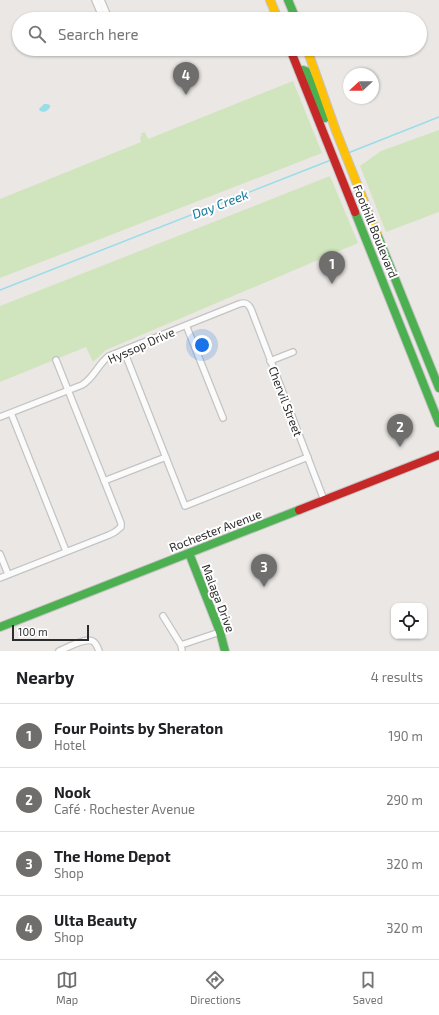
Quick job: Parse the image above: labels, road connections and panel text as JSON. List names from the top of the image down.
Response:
{
  "streets": {
    "main road": ["Foothill Boulevard", "Rochester Avenue", "Malaga Drive"],
    "street": ["Hyssop Drive", "Chervil Street"]
  },
  "crossings": [
    ["Hyssop Drive", "Chervil Street"],
    ["Chervil Street", "Rochester Avenue"],
    ["Rochester Avenue", "Malaga Drive"]
  ],
  "water": ["Day Creek"],
  "scale_bar": "100 m",
  "north": "left",
  "page": {
    "search": "Search here",
    "pins": [
      "4",
      "1",
      "2",
      "3"
    ],
    "scale": "100 m",
    "heading": ["Nearby", "4 results"],
    "list": [
      {
        "mark": "1",
        "name": "Four Points by Sheraton",
        "note": "Hotel",
        "value": "190 m"
      },
      {
        "mark": "2",
        "name": "Nook",
        "note": "Café · Rochester Avenue",
        "value": "290 m"
      },
      {
        "mark": "3",
        "name": "The Home Depot",
        "note": "Shop",
        "value": "320 m"
      },
      {
        "mark": "4",
        "name": "Ulta Beauty",
        "note": "Shop",
        "value": "320 m"
      }
    ],
    "nav": ["Map", "Directions", "Saved"]
  }
}
